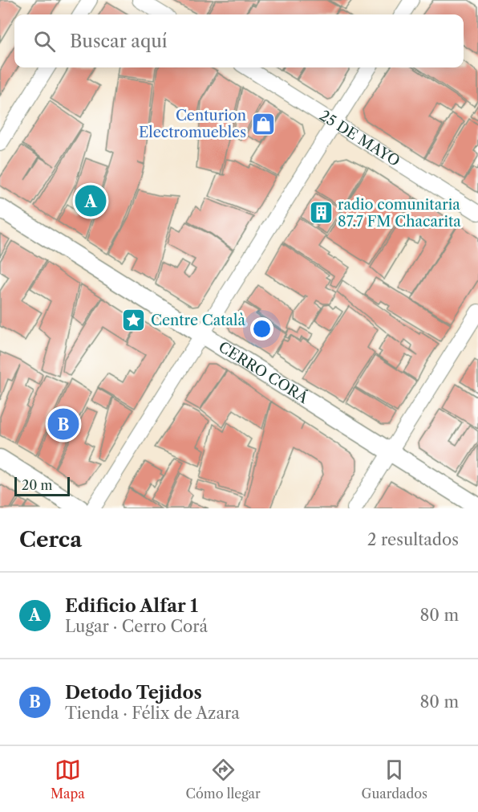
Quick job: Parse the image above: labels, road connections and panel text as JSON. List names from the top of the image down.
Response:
{
  "streets": {
    "street": ["25 DE MAYO", "CERRO CORÁ"]
  },
  "places": {
    "shop": ["Centurion Electromuebles"],
    "building": ["radio comunitaria 87.7 FM Chacarita"],
    "place": ["Centre Català"]
  },
  "scale_bar": "20 m",
  "page": {
    "search": "Buscar aquí",
    "pins": ["A", "B"],
    "scale": "20 m",
    "heading": ["Cerca", "2 resultados"],
    "list": [
      {
        "mark": "A",
        "name": "Edificio Alfar 1",
        "note": "Lugar · Cerro Corá",
        "value": "80 m"
      },
      {
        "mark": "B",
        "name": "Detodo Tejidos",
        "note": "Tienda · Félix de Azara",
        "value": "80 m"
      }
    ],
    "nav": ["Mapa", "Cómo llegar", "Guardados"]
  }
}
